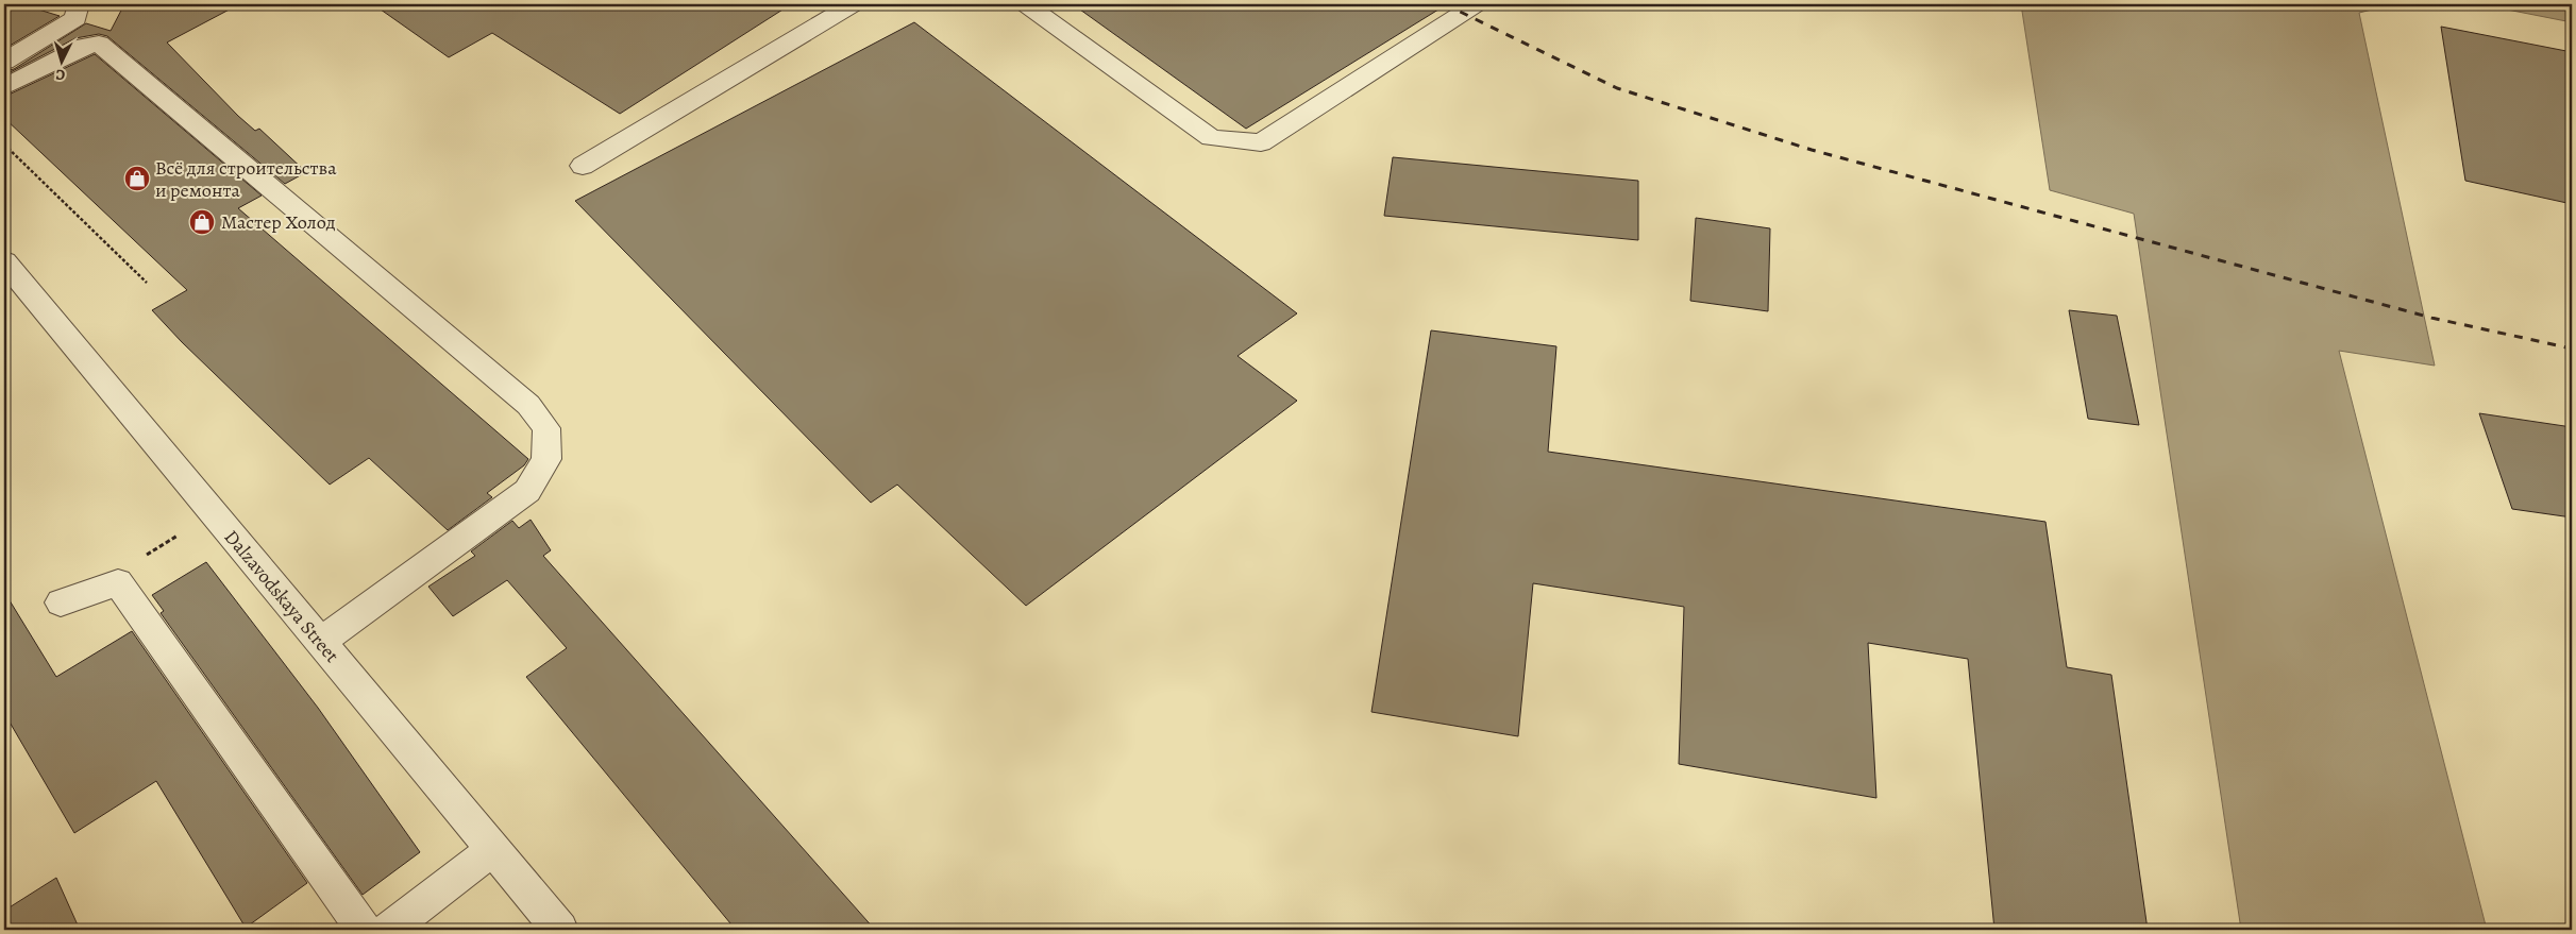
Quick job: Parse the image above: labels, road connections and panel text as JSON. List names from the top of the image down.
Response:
{
  "streets": {
    "street": ["Dalzavodskaya Street"]
  },
  "places": {
    "shop": ["Всё для строительства и ремонта", "Мастер Холод"]
  },
  "north": "bottom"
}
